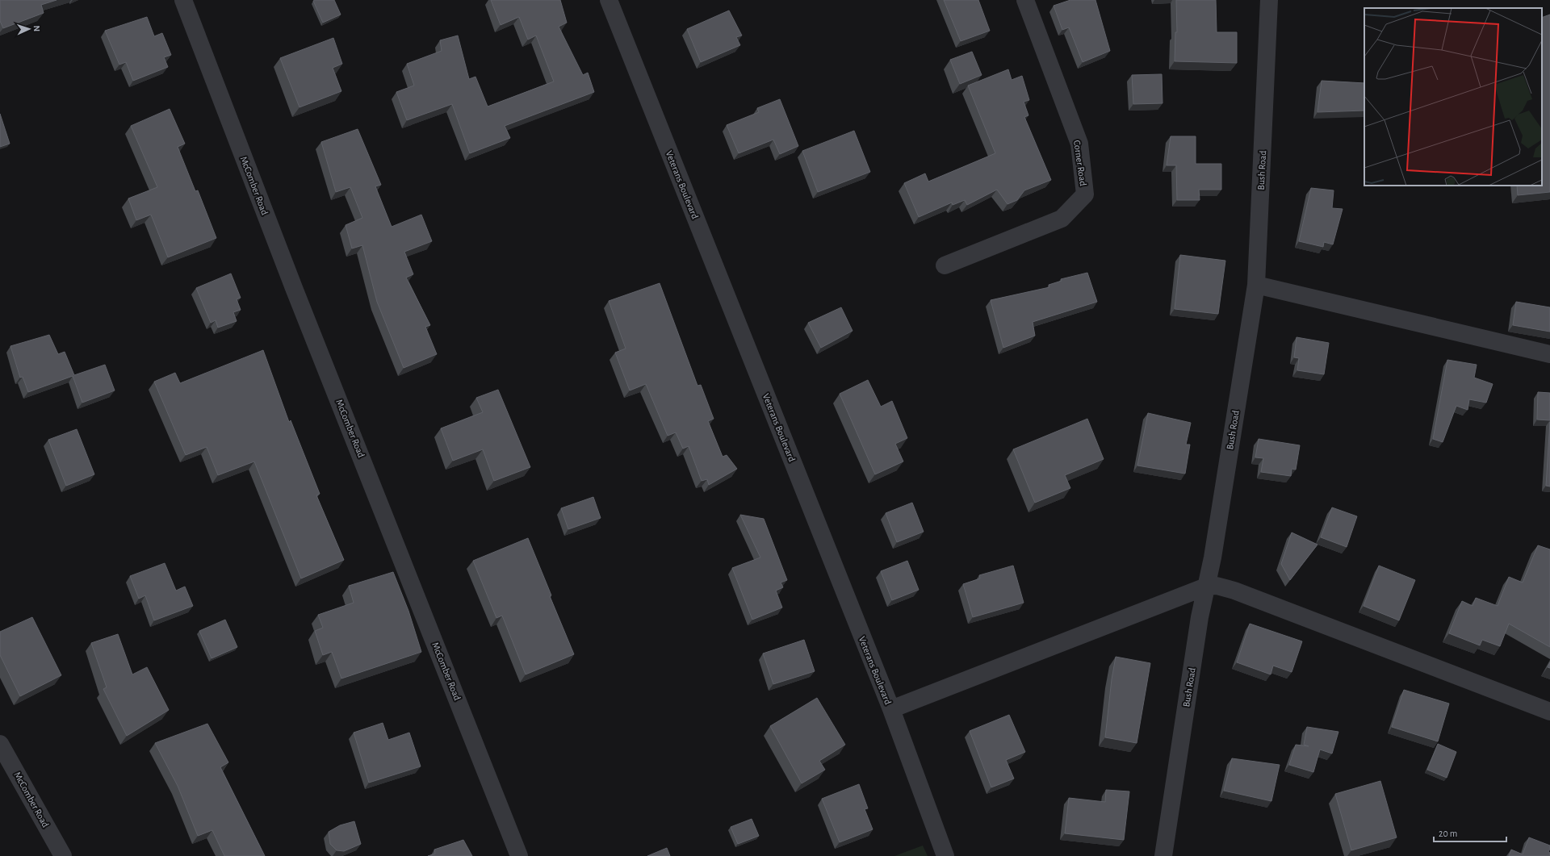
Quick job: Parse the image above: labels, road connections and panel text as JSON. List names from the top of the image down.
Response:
{
  "streets": {
    "street": [
      "Corner Road",
      "Bush Road",
      "Veterans Boulevard",
      "McComber Road"
    ]
  },
  "scale_bar": "20 m",
  "north": "right"
}
